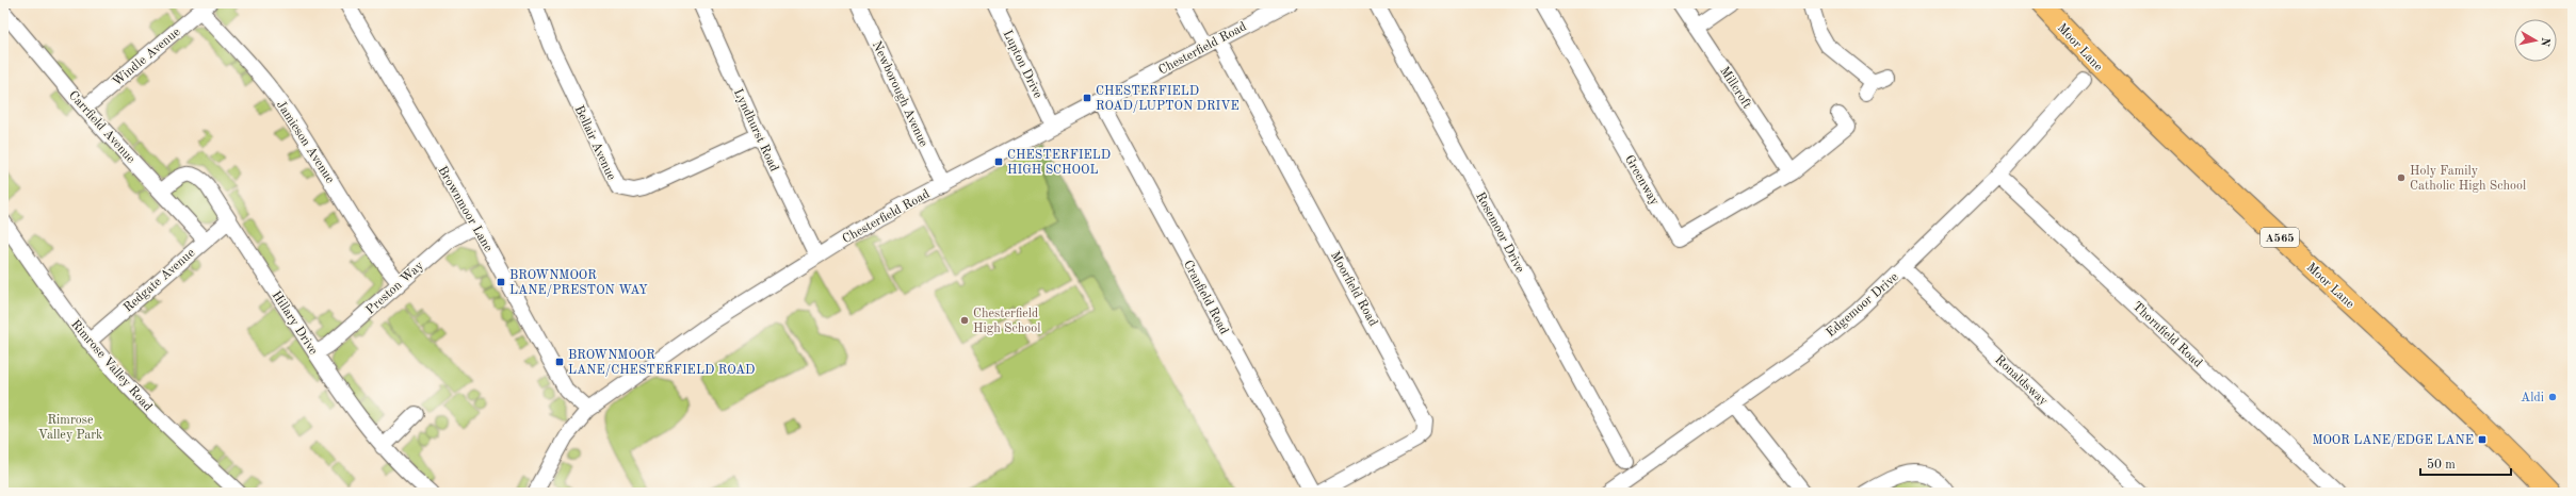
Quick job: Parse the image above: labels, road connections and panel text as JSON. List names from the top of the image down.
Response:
{
  "streets": {
    "highway": ["Moor Lane", "A565"],
    "street": [
      "Chesterfield Road",
      "Windle Avenue",
      "Lupton Drive",
      "Millcroft",
      "Newborough Avenue",
      "Carrfield Avenue",
      "Lyndhurst Road",
      "Jamieson Avenue",
      "Bellair Avenue",
      "Greenway",
      "Brownmoor Lane",
      "Rosemoor Drive",
      "Redgate Avenue",
      "Preston Way",
      "Moorfield Road",
      "Cranfield Road",
      "Edgemoor Drive",
      "Hillary Drive",
      "Thornfield Road",
      "Rimrose Valley Road",
      "Ronaldsway"
    ]
  },
  "crossings": [
    ["Chesterfield Road", "Lupton Drive"],
    ["Chesterfield Road", "Newborough Avenue"],
    ["Chesterfield Road", "Lyndhurst Road"],
    ["Chesterfield Road", "Brownmoor Lane"],
    ["Chesterfield Road", "Moorfield Road"],
    ["Chesterfield Road", "Cranfield Road"],
    ["Windle Avenue", "Carrfield Avenue"],
    ["Windle Avenue", "Jamieson Avenue"],
    ["Millcroft", "Greenway"],
    ["Carrfield Avenue", "Redgate Avenue"],
    ["Carrfield Avenue", "Hillary Drive"],
    ["Lyndhurst Road", "Bellair Avenue"],
    ["Jamieson Avenue", "Preston Way"],
    ["Brownmoor Lane", "Preston Way"],
    ["Redgate Avenue", "Hillary Drive"],
    ["Redgate Avenue", "Rimrose Valley Road"],
    ["Preston Way", "Hillary Drive"],
    ["Edgemoor Drive", "Thornfield Road"],
    ["Edgemoor Drive", "Ronaldsway"]
  ],
  "parks": ["Rimrose Valley Park"],
  "places": {
    "transit": [
      "CHESTERFIELD ROAD/LUPTON DRIVE",
      "CHESTERFIELD HIGH SCHOOL",
      "BROWNMOOR LANE/PRESTON WAY",
      "BROWNMOOR LANE/CHESTERFIELD ROAD",
      "MOOR LANE/EDGE LANE"
    ],
    "other": ["Holy Family Catholic High School", "Chesterfield High School", "Aldi"]
  },
  "scale_bar": "50 m",
  "north": "right"
}
